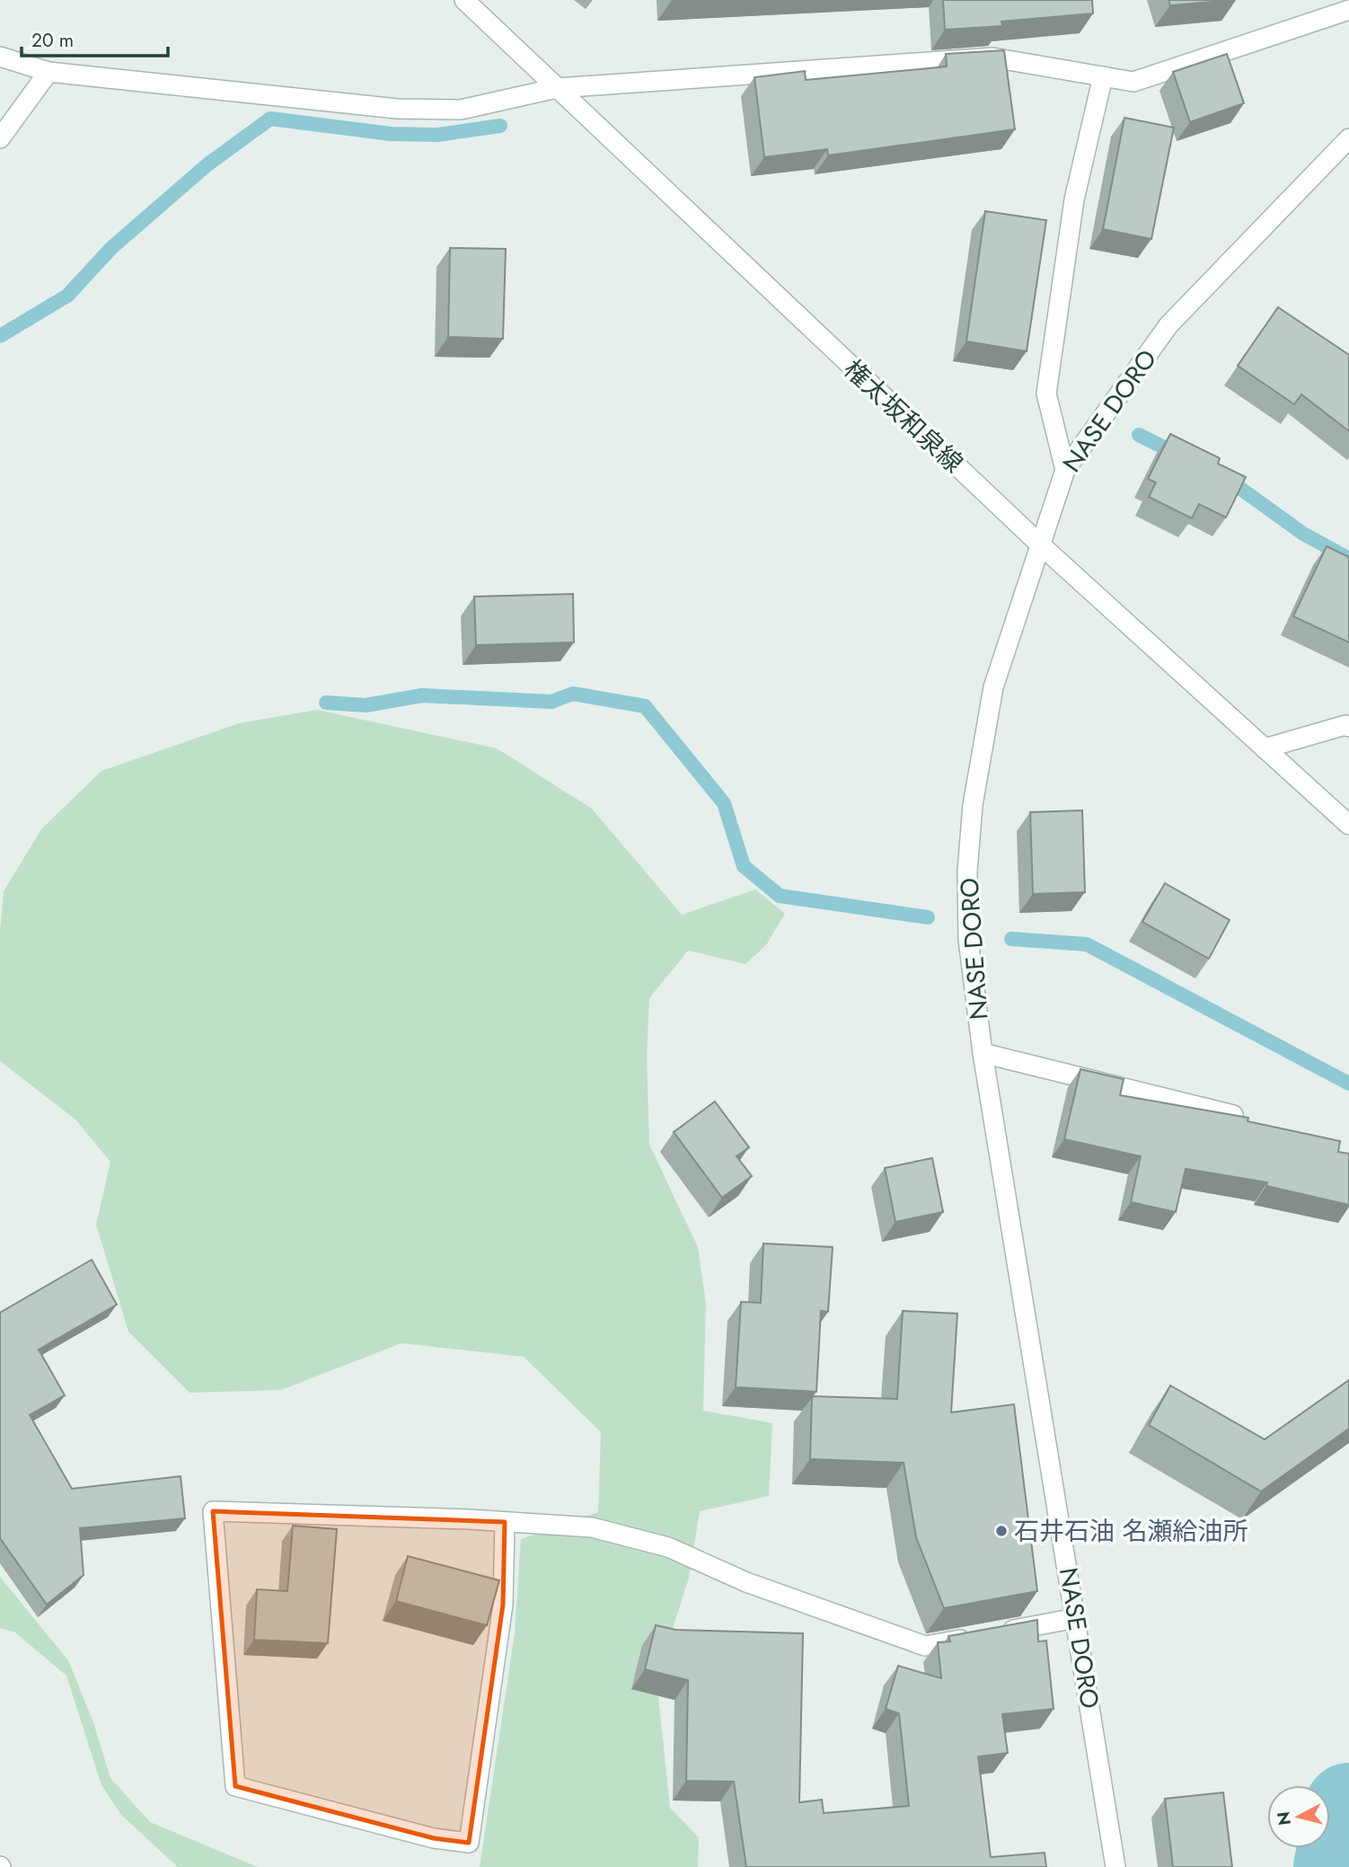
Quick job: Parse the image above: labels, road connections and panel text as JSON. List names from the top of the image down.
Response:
{
  "streets": {
    "street": ["NASE DORO", "権太坂和泉線"]
  },
  "crossings": [
    ["NASE DORO", "権太坂和泉線"]
  ],
  "places": ["石井石油 名瀬給油所"],
  "scale_bar": "20 m",
  "north": "left"
}
